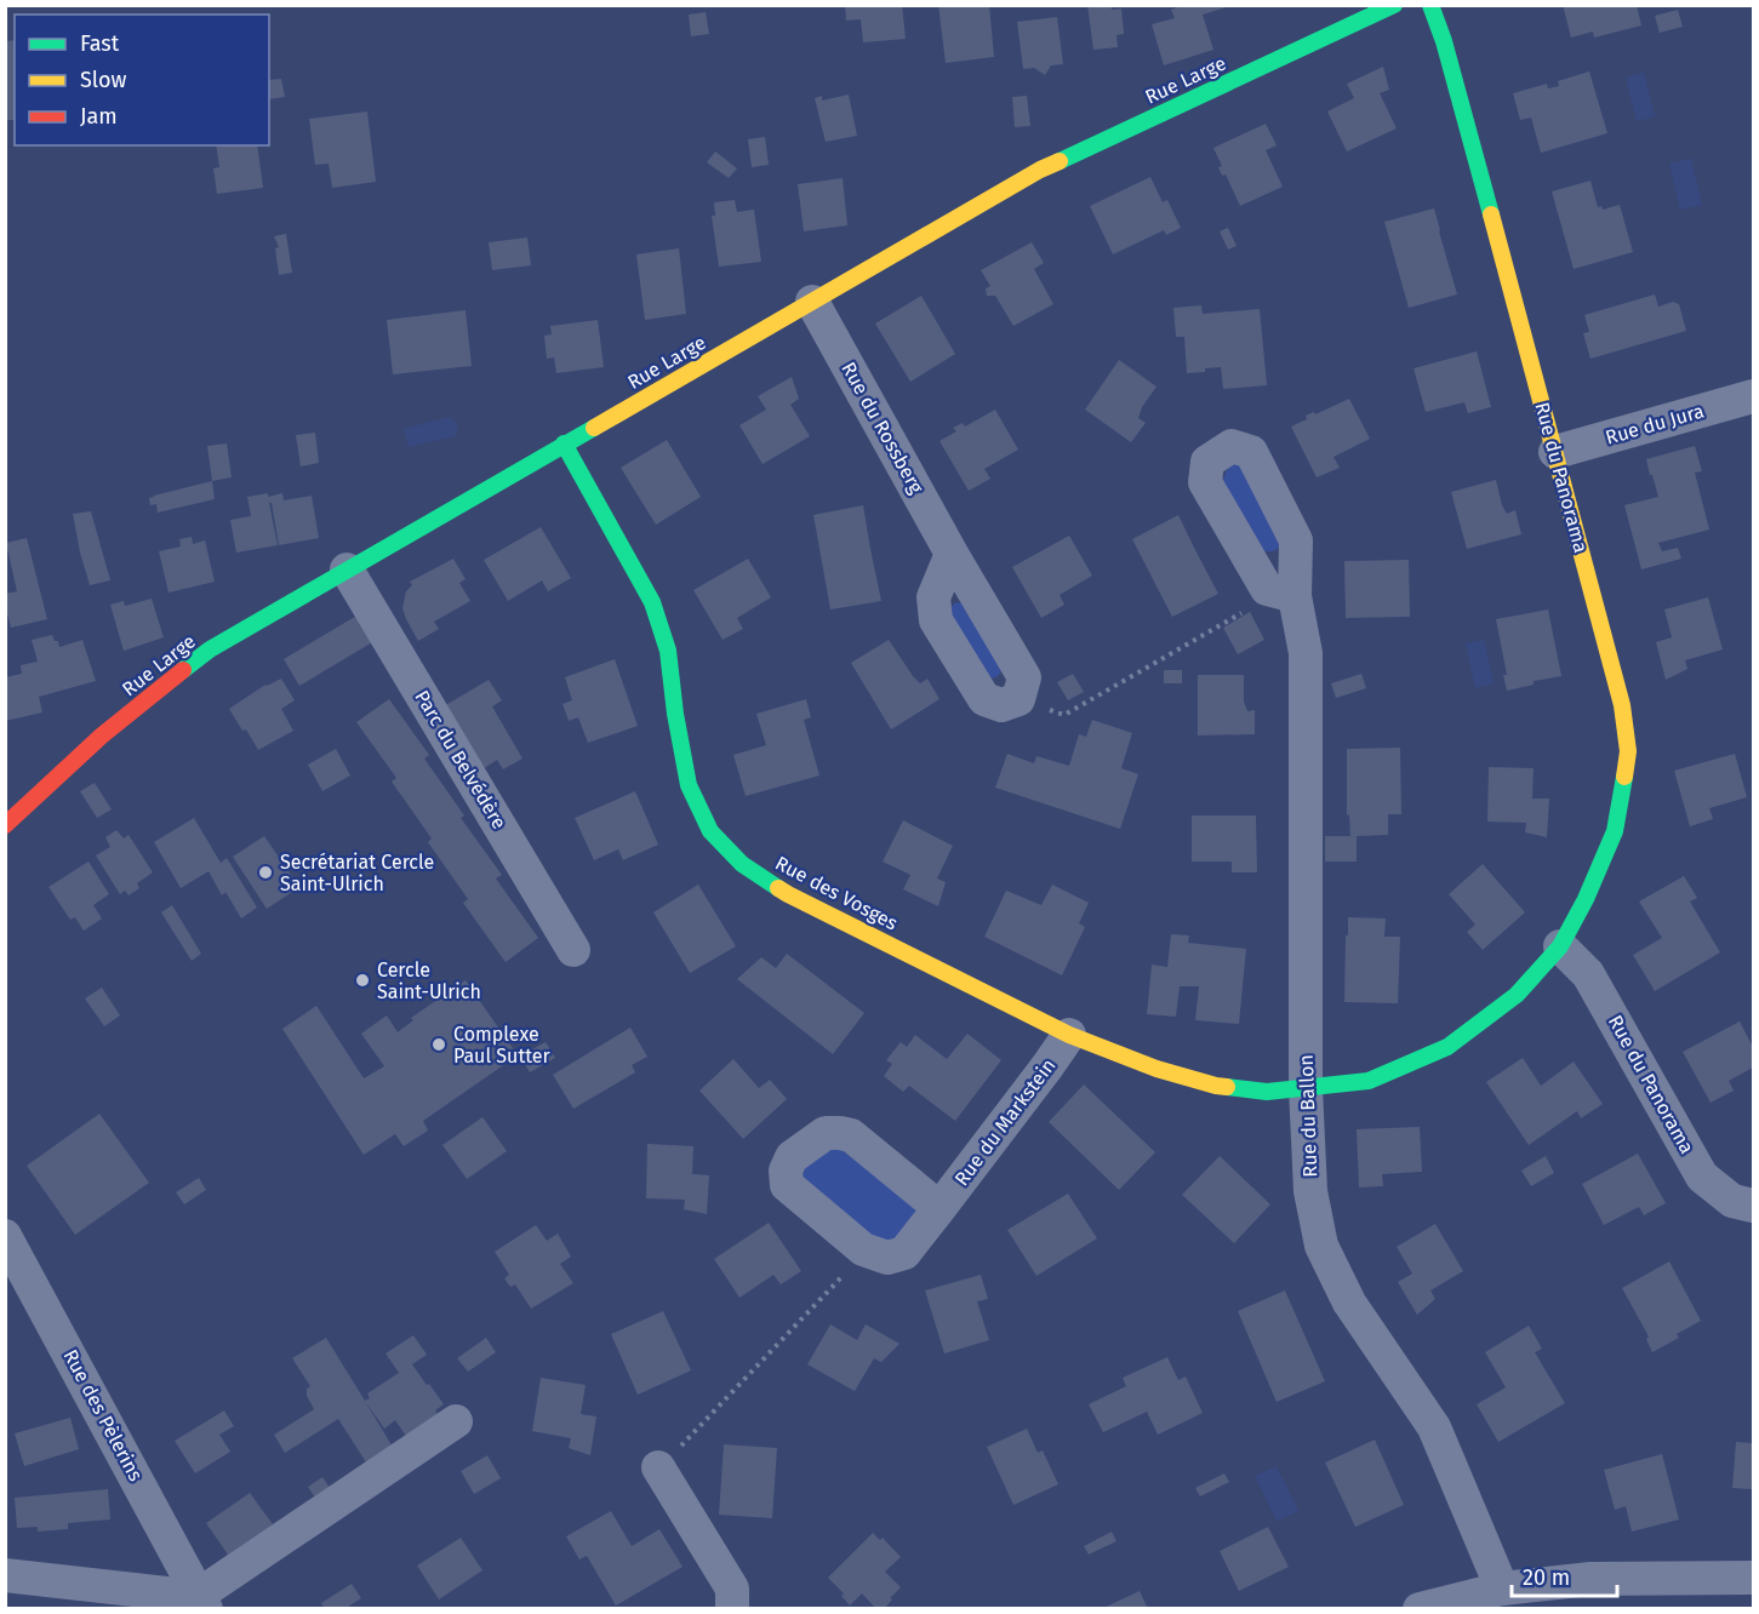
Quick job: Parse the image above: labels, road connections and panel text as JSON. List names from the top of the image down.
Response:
{
  "streets": {
    "street": [
      "Rue Large",
      "Rue du Jura",
      "Rue du Rossberg",
      "Rue du Panorama",
      "Parc du Belvédère",
      "Rue des Vosges",
      "Rue du Ballon",
      "Rue du Markstein",
      "Rue des Pèlerins"
    ]
  },
  "crossings": [
    ["Rue Large", "Rue du Rossberg"],
    ["Rue Large", "Parc du Belvédère"],
    ["Rue Large", "Rue des Vosges"],
    ["Rue du Jura", "Rue du Panorama"],
    ["Rue du Panorama", "Rue des Vosges"],
    ["Rue du Panorama", "Rue du Ballon"],
    ["Rue des Vosges", "Rue du Ballon"],
    ["Rue des Vosges", "Rue du Markstein"]
  ],
  "places": ["Secrétariat Cercle Saint-Ulrich", "Cercle Saint-Ulrich", "Complexe Paul Sutter"],
  "legend": ["Fast", "Slow", "Jam"],
  "scale_bar": "20 m"
}
